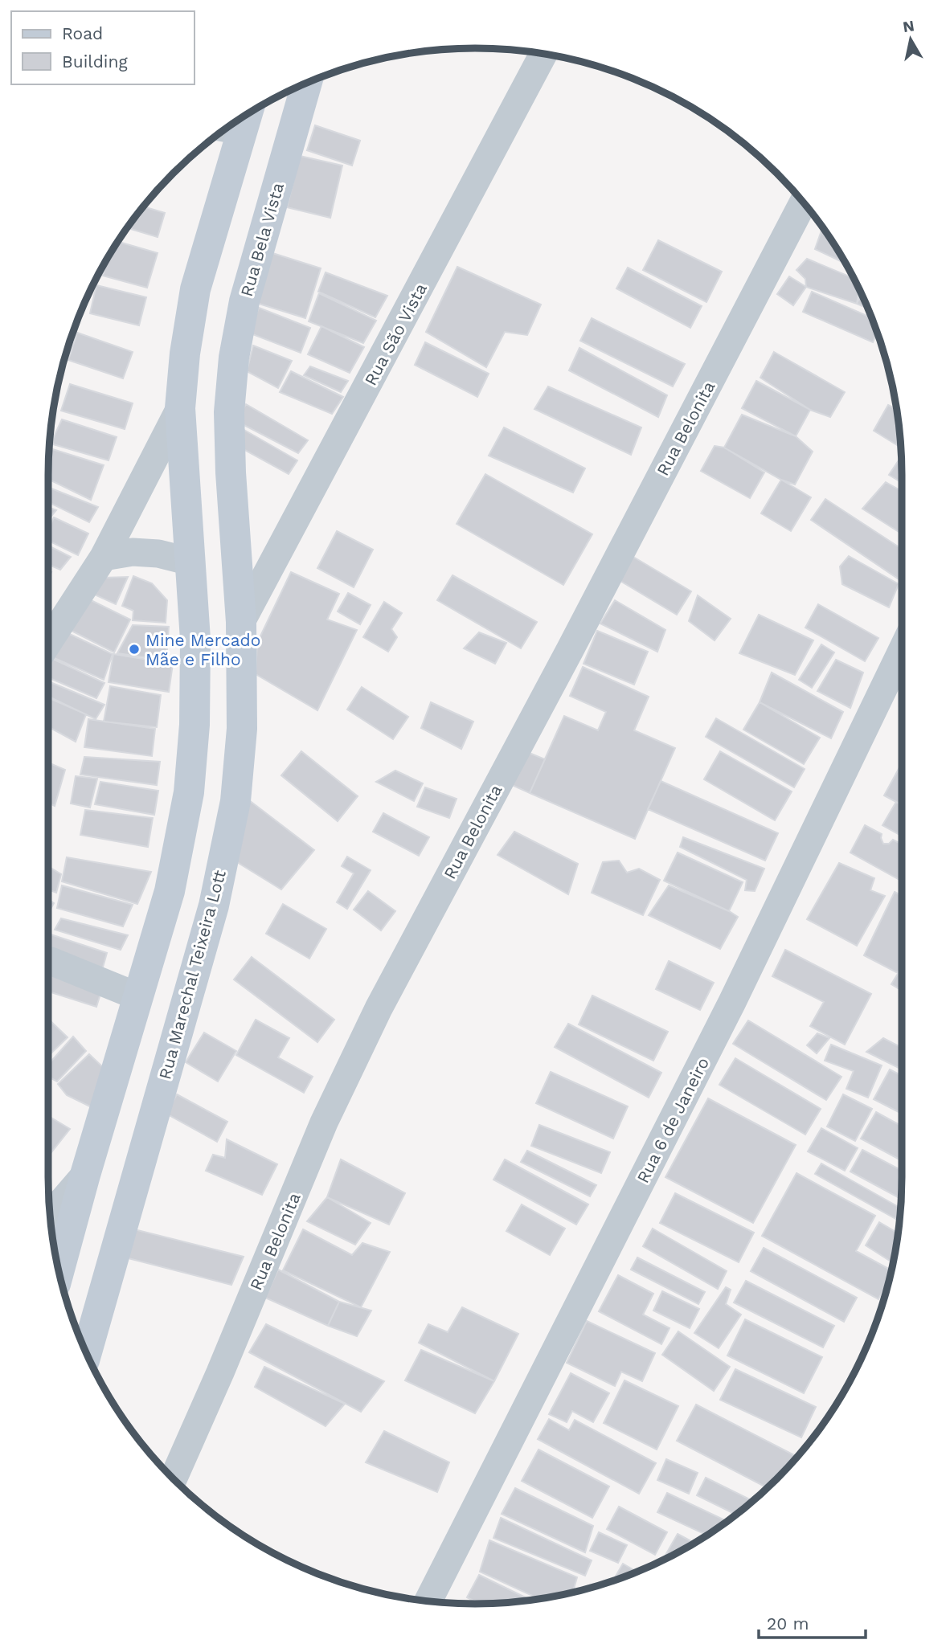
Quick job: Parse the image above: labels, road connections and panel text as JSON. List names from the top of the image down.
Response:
{
  "streets": {
    "street": [
      "Rua Bela Vista",
      "Rua São Vista",
      "Rua Belonita",
      "Rua Marechal Teixeira Lott",
      "Rua 6 de Janeiro"
    ]
  },
  "crossings": [
    ["Rua Bela Vista", "Rua Marechal Teixeira Lott"],
    ["Rua São Vista", "Rua Marechal Teixeira Lott"]
  ],
  "places": ["Mine Mercado Mãe e Filho"],
  "legend": ["Road", "Building"],
  "scale_bar": "20 m",
  "north": "top"
}
